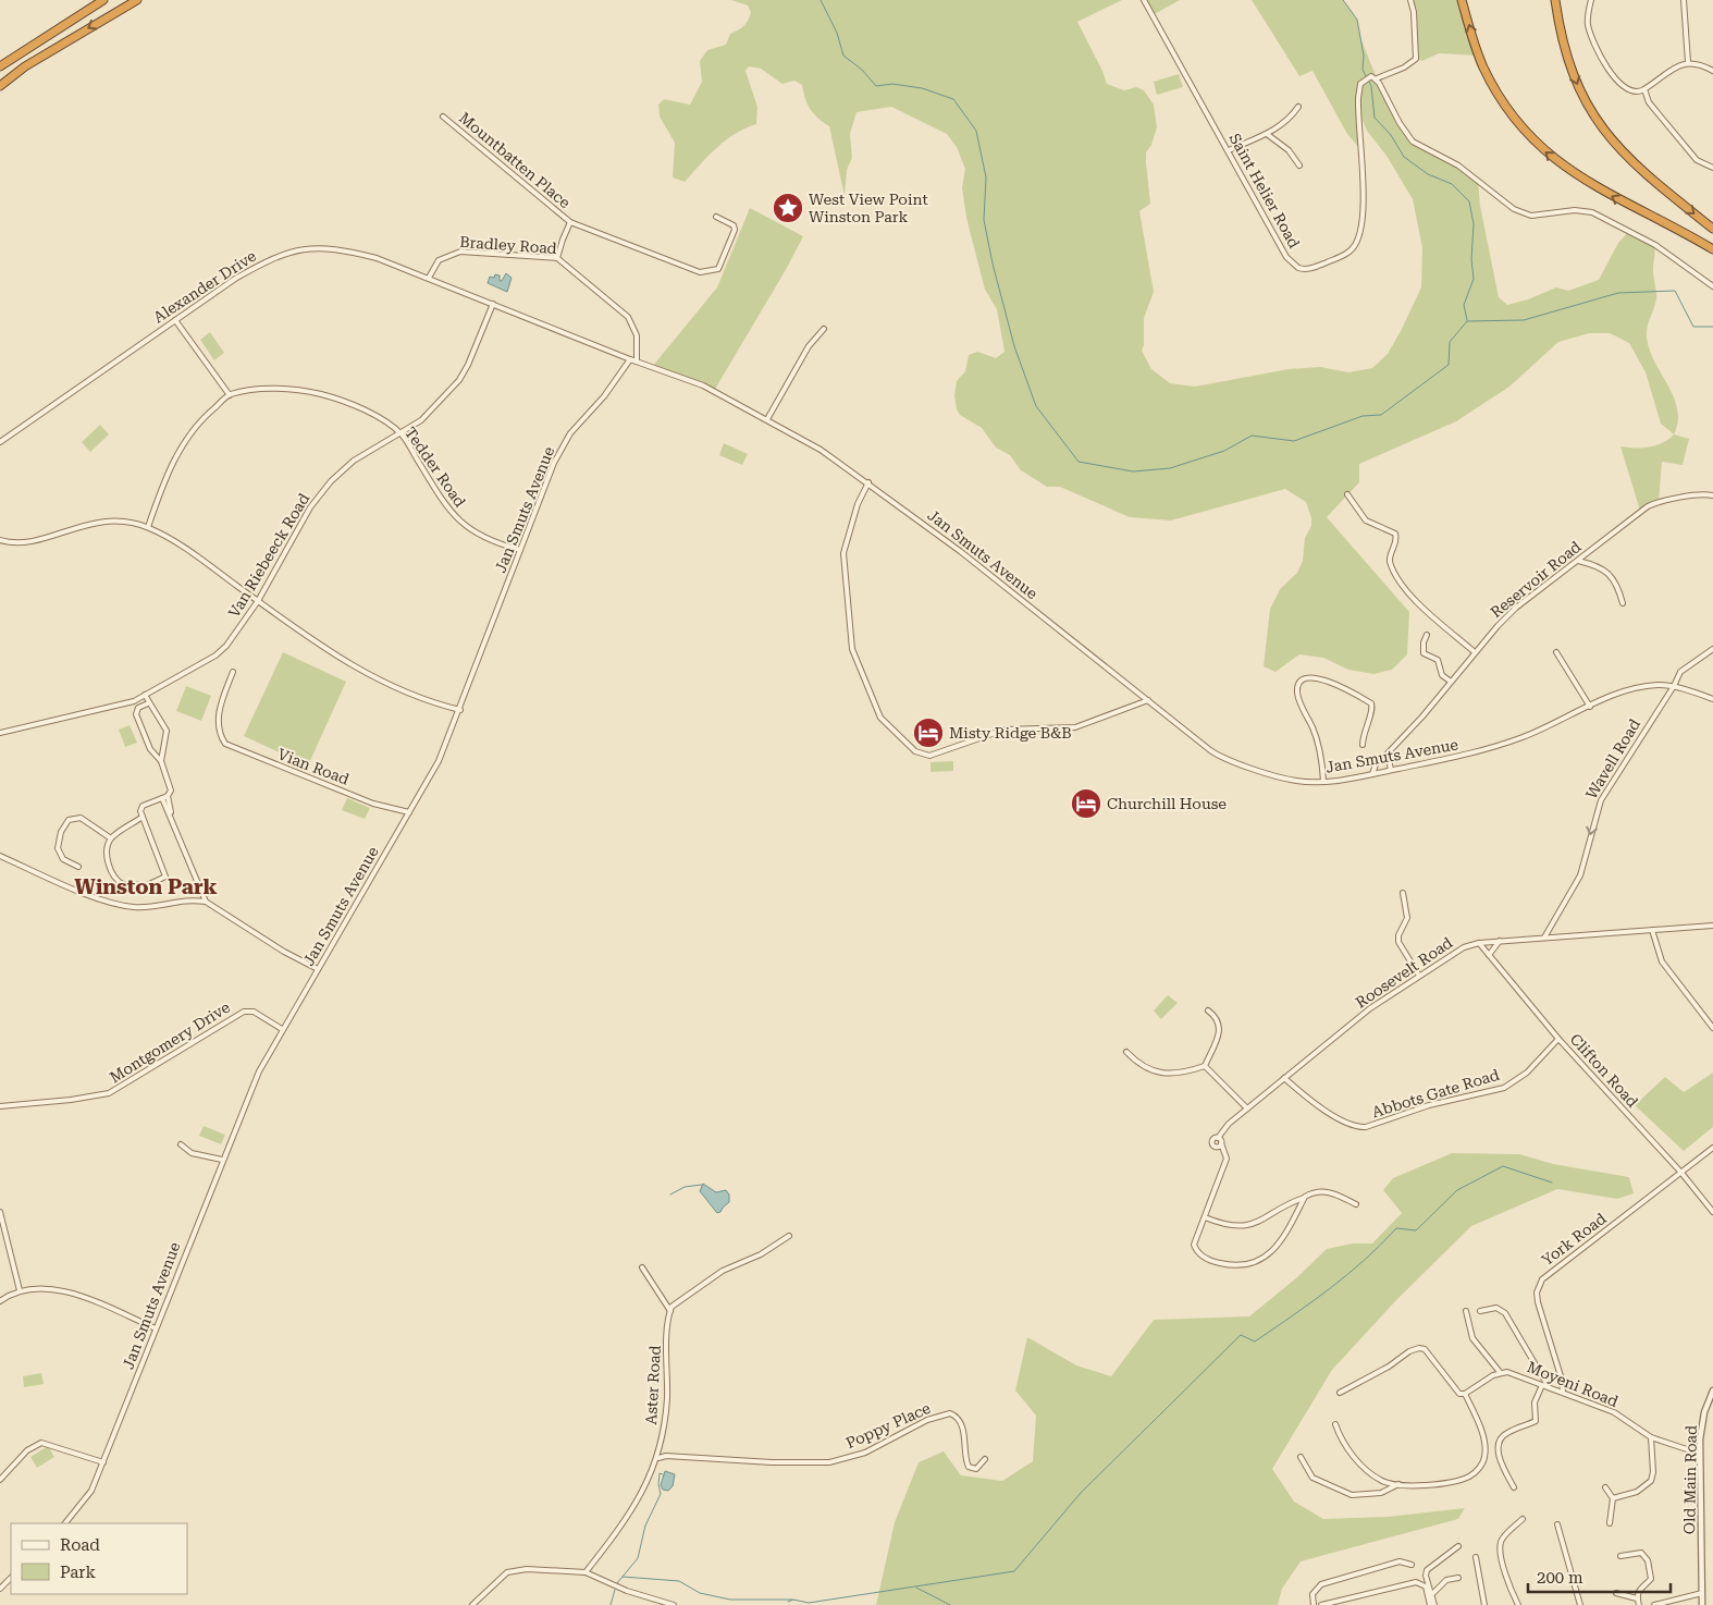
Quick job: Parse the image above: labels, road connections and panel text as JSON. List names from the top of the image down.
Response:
{
  "streets": {
    "street": [
      "Mountbatten Place",
      "Saint Helier Road",
      "Bradley Road",
      "Alexander Drive",
      "Tedder Road",
      "Jan Smuts Avenue",
      "Van Riebeeck Road",
      "Reservoir Road",
      "Wavell Road",
      "Vian Road",
      "Roosevelt Road",
      "Montgomery Drive",
      "Clifton Road",
      "Abbots Gate Road",
      "York Road",
      "Moyeni Road",
      "Aster Road",
      "Poppy Place",
      "Old Main Road"
    ]
  },
  "crossings": [
    ["Mountbatten Place", "Bradley Road"],
    ["Bradley Road", "Alexander Drive"],
    ["Bradley Road", "Jan Smuts Avenue"],
    ["Alexander Drive", "Jan Smuts Avenue"],
    ["Alexander Drive", "Van Riebeeck Road"],
    ["Tedder Road", "Jan Smuts Avenue"],
    ["Tedder Road", "Van Riebeeck Road"],
    ["Jan Smuts Avenue", "Reservoir Road"],
    ["Jan Smuts Avenue", "Wavell Road"],
    ["Jan Smuts Avenue", "Vian Road"],
    ["Jan Smuts Avenue", "Montgomery Drive"],
    ["Wavell Road", "Roosevelt Road"],
    ["Roosevelt Road", "Clifton Road"],
    ["Roosevelt Road", "Abbots Gate Road"],
    ["Clifton Road", "Abbots Gate Road"],
    ["Clifton Road", "York Road"],
    ["York Road", "Moyeni Road"],
    ["Moyeni Road", "Old Main Road"],
    ["Aster Road", "Poppy Place"]
  ],
  "one_way": ["Wavell Road"],
  "districts": ["Winston Park"],
  "places": {
    "place": ["West View Point Winston Park"],
    "hotel": ["Misty Ridge B&B", "Churchill House"]
  },
  "legend": ["Road", "Park"],
  "scale_bar": "200 m"
}
